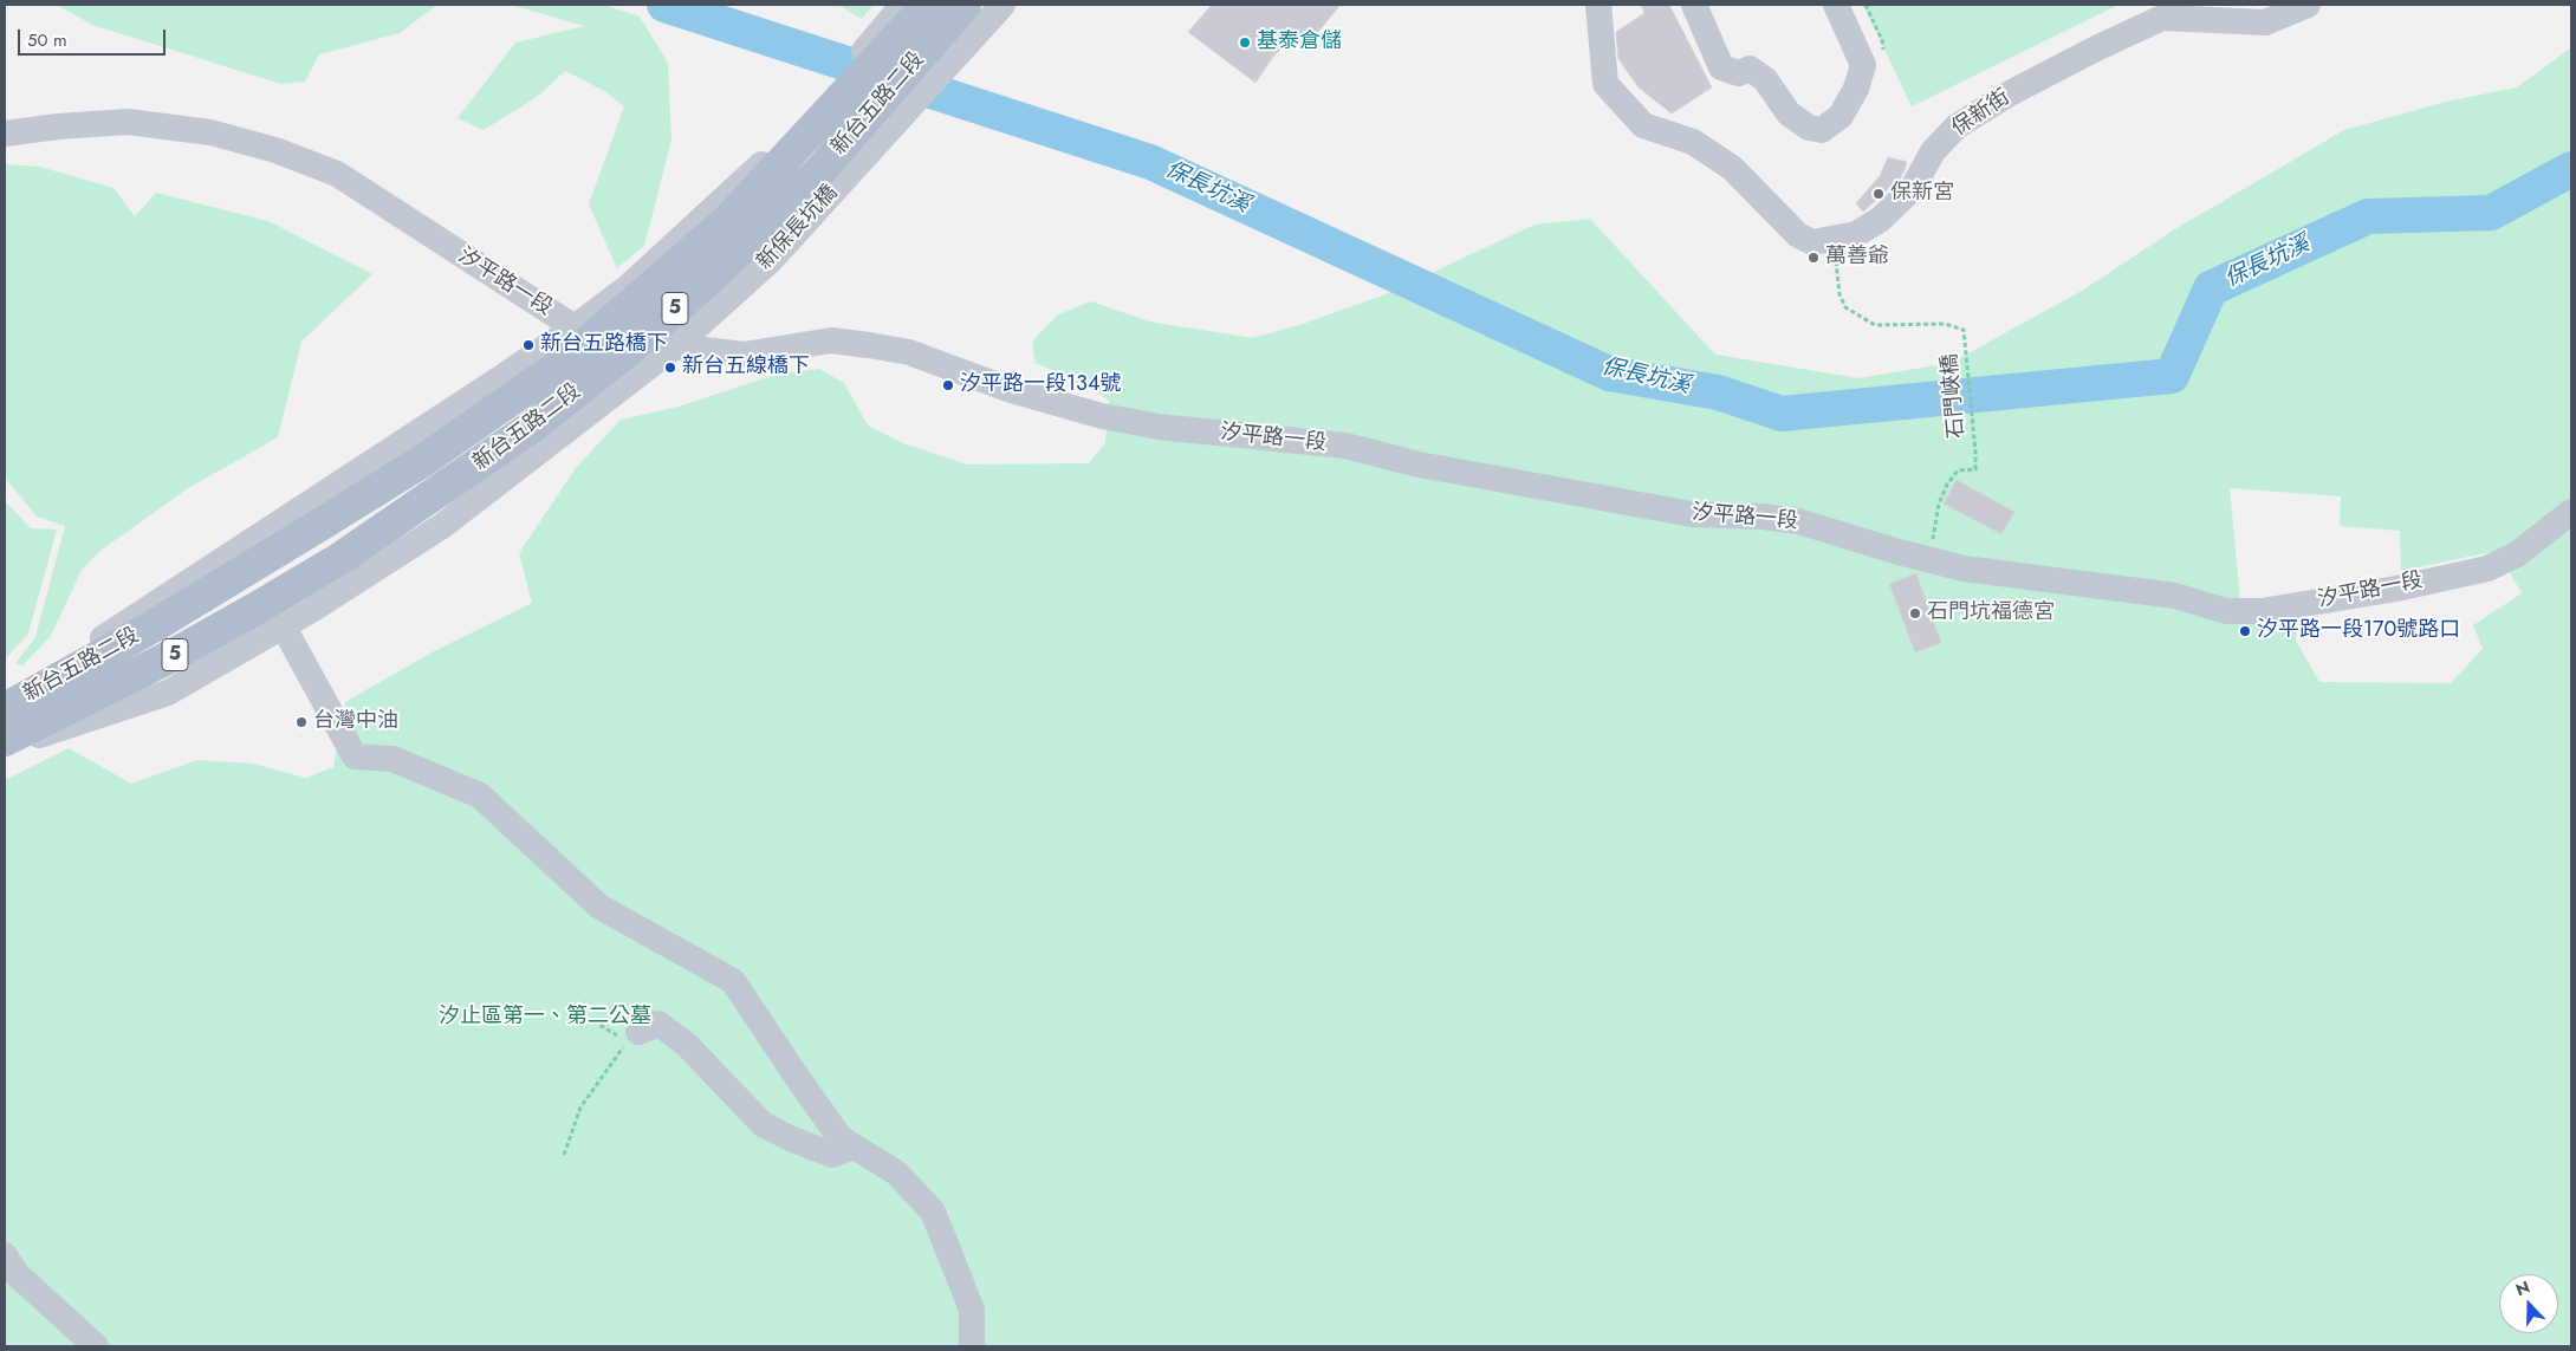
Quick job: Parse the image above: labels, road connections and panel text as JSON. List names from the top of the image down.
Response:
{
  "streets": {
    "main road": ["新台五路二段", "5"],
    "street": ["保新街", "新保長坑橋", "汐平路一段"],
    "path": ["石門峽橋"]
  },
  "crossings": [
    ["保新街", "石門峽橋"],
    ["新保長坑橋", "汐平路一段"],
    ["汐平路一段", "石門峽橋"]
  ],
  "water": ["保長坑溪"],
  "parks": ["汐止區第一、第二公墓"],
  "places": [
    "基泰倉儲",
    "保新宮",
    "萬善爺",
    "新台五路橋下",
    "新台五線橋下",
    "汐平路一段134號",
    "石門坑福德宮",
    "汐平路一段170號路口",
    "台灣中油"
  ],
  "scale_bar": "50 m",
  "north": "top"
}
